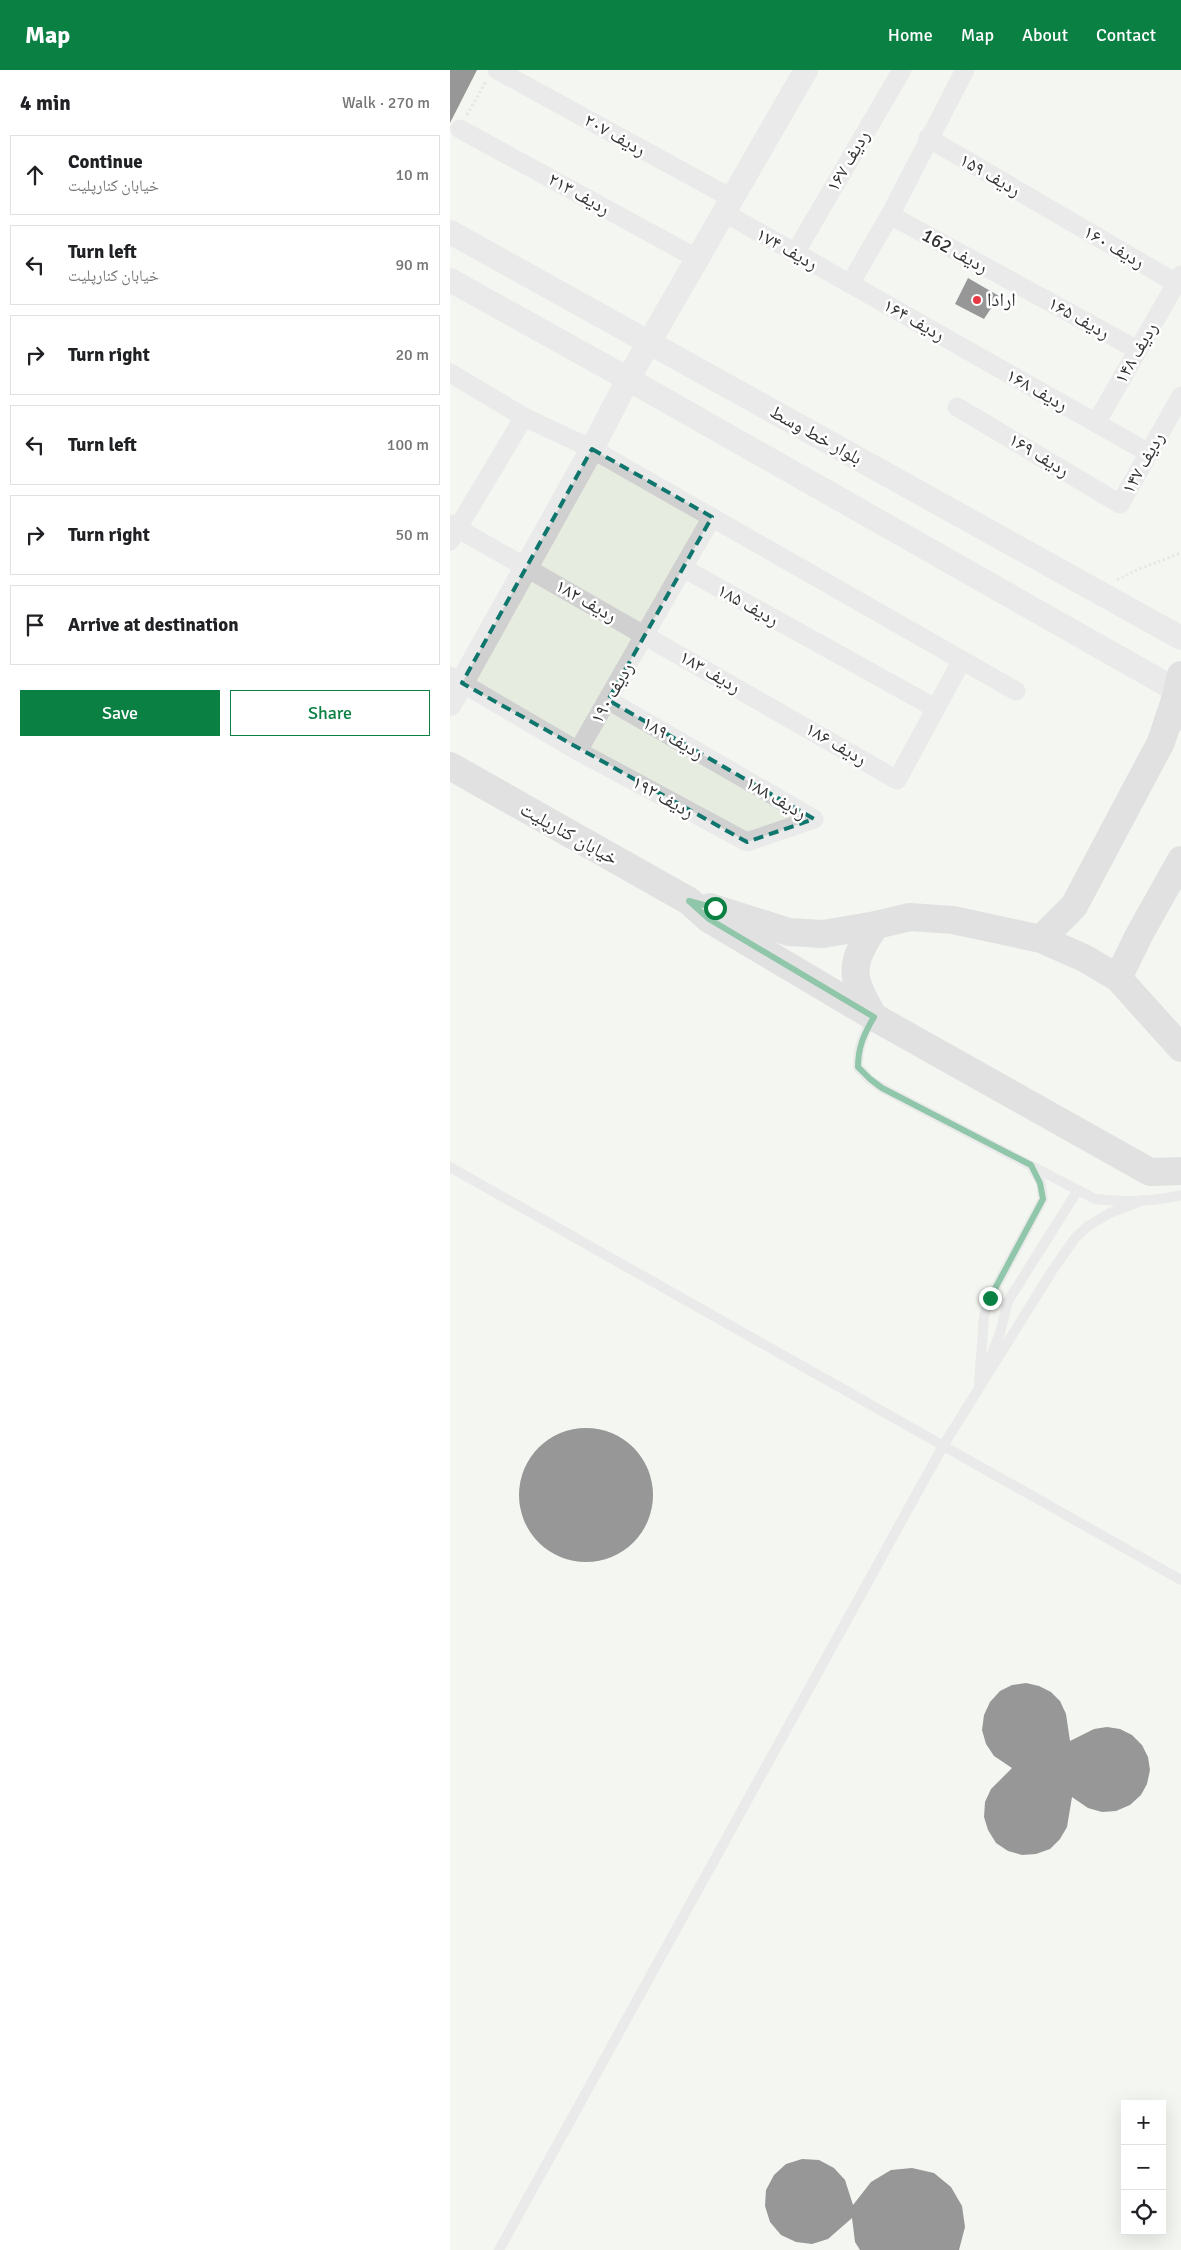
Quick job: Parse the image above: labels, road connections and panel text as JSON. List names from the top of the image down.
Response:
{
  "streets": {
    "main road": ["خیابان کنارپلیت"],
    "street": [
      "ردیف ۲۰۷",
      "ردیف ۱۶۷",
      "ردیف ۱۵۹",
      "ردیف ۲۱۳",
      "ردیف ۱۶۰",
      "ردیف ۱۷۴",
      "ردیف 162",
      "ردیف ۱۶۵",
      "ردیف ۱۶۴",
      "ردیف ۱۴۸",
      "ردیف ۱۶۸",
      "بلوار خط وسط",
      "ردیف ۱۶۹",
      "ردیف ۱۴۷",
      "ردیف ۱۸۲",
      "ردیف ۱۸۵",
      "ردیف ۱۸۳",
      "ردیف ۱۹۰",
      "ردیف ۱۸۹",
      "ردیف ۱۸۶",
      "ردیف ۱۹۲",
      "ردیف ۱۸۸"
    ]
  },
  "crossings": [
    ["ردیف ۲۰۷", "ردیف ۱۷۴"],
    ["ردیف ۱۶۷", "ردیف ۱۷۴"],
    ["ردیف ۱۵۹", "ردیف ۱۶۰"],
    ["ردیف ۱۶۰", "ردیف ۱۴۸"],
    ["ردیف ۱۷۴", "ردیف ۱۶۴"],
    ["ردیف 162", "ردیف ۱۶۵"],
    ["ردیف ۱۶۵", "ردیف ۱۴۸"],
    ["ردیف ۱۶۴", "ردیف ۱۶۸"],
    ["ردیف ۱۴۸", "ردیف ۱۶۸"],
    ["ردیف ۱۶۸", "ردیف ۱۴۷"],
    ["ردیف ۱۶۹", "ردیف ۱۴۷"],
    ["ردیف ۱۸۲", "ردیف ۱۸۳"],
    ["ردیف ۱۸۲", "ردیف ۱۹۰"],
    ["ردیف ۱۸۵", "ردیف ۱۹۰"],
    ["ردیف ۱۸۵", "ردیف ۱۸۶"],
    ["ردیف ۱۸۳", "ردیف ۱۹۰"],
    ["ردیف ۱۸۳", "ردیف ۱۸۶"],
    ["ردیف ۱۹۰", "ردیف ۱۸۹"],
    ["ردیف ۱۹۰", "ردیف ۱۹۲"],
    ["ردیف ۱۸۹", "ردیف ۱۸۸"],
    ["ردیف ۱۹۲", "ردیف ۱۸۸"]
  ],
  "places": ["ارادا"],
  "page": {
    "header": "Map",
    "nav": [
      "Home",
      "Map",
      "About",
      "Contact"
    ],
    "heading": ["4 min", "Walk · 270 m"],
    "list": [
      ["Continue", "خیابان کنارپلیت", "10 m"],
      ["Turn left", "خیابان کنارپلیت", "90 m"],
      ["Turn right", "20 m"],
      ["Turn left", "100 m"],
      ["Turn right", "50 m"],
      "Arrive at destination"
    ],
    "buttons": ["Save", "Share"],
    "map_buttons": ["+", "−"]
  }
}
